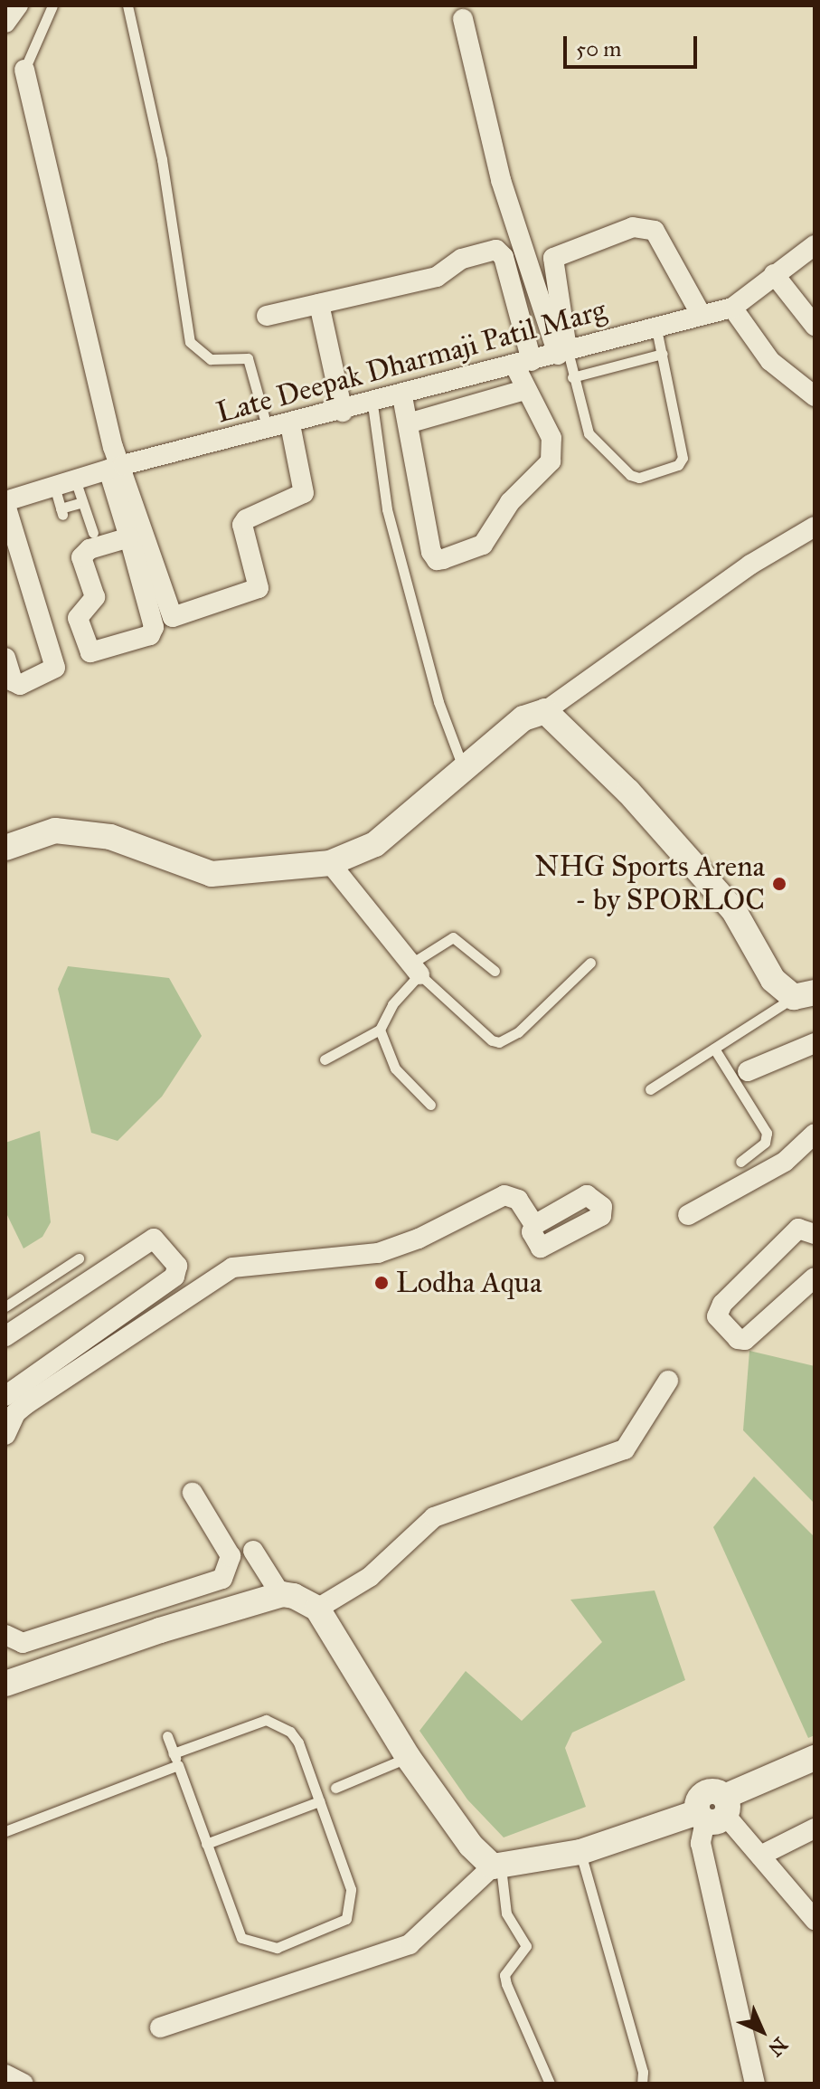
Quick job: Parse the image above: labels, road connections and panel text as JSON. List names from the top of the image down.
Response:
{
  "streets": {
    "street": ["Late Deepak Dharmaji Patil Marg"]
  },
  "places": ["NHG Sports Arena - by SPORLOC", "Lodha Aqua"],
  "scale_bar": "50 m",
  "north": "bottom right"
}
